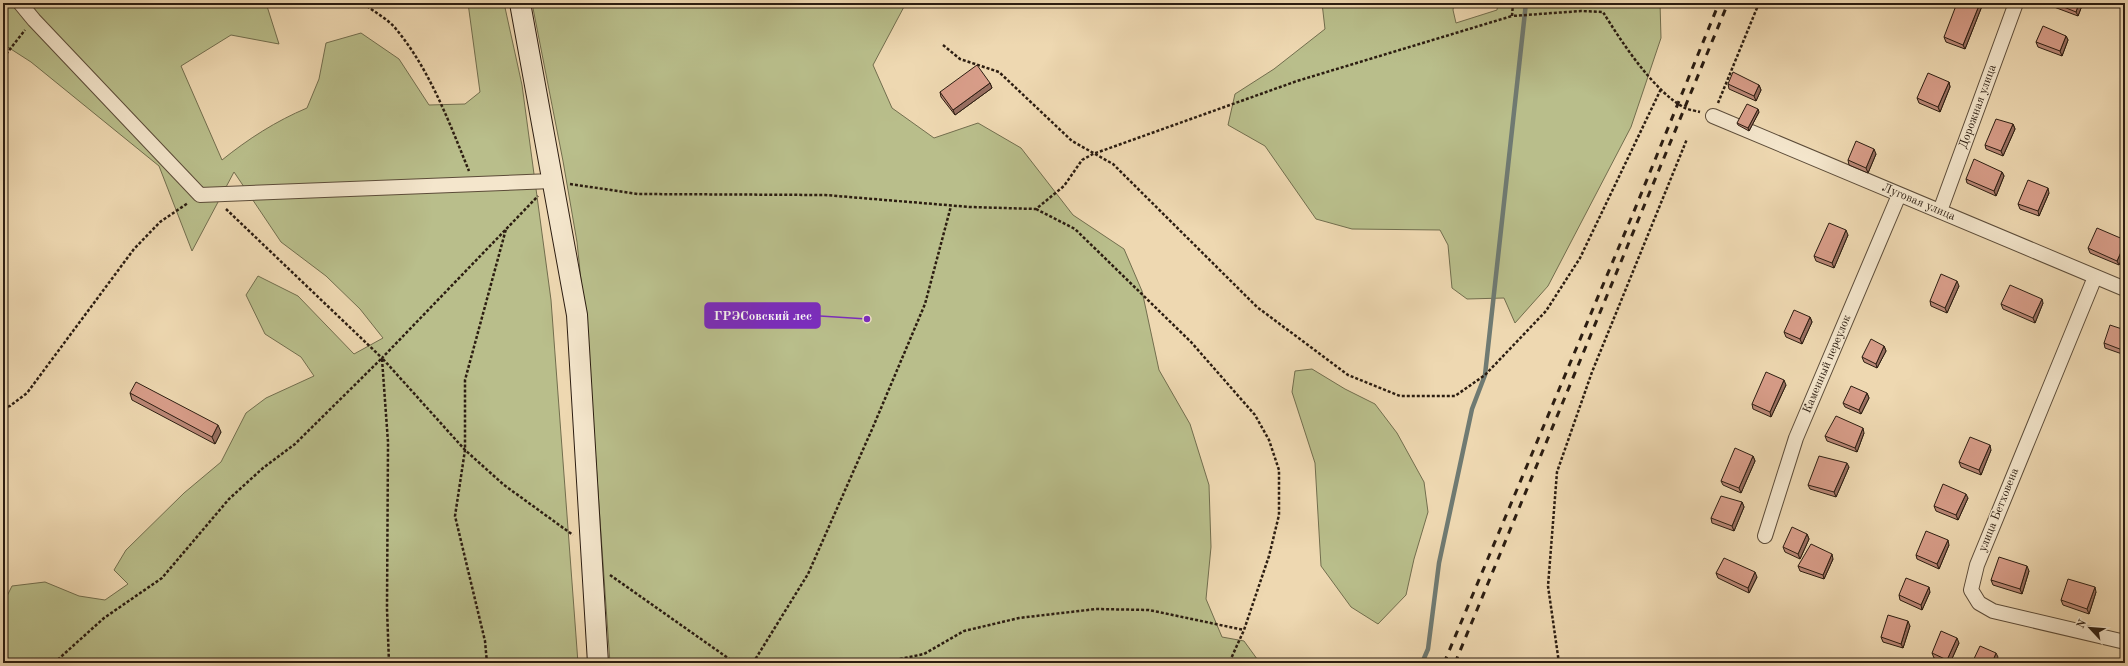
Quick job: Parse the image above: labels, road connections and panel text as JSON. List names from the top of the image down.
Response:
{
  "streets": {
    "street": [
      "Дорожная улица",
      "Луговая улица",
      "Каменный переулок",
      "улица Бетховена"
    ]
  },
  "crossings": [
    ["Дорожная улица", "Луговая улица"],
    ["Луговая улица", "Каменный переулок"],
    ["Луговая улица", "улица Бетховена"]
  ],
  "places": ["ГРЭСовский лес"],
  "north": "top left"
}
